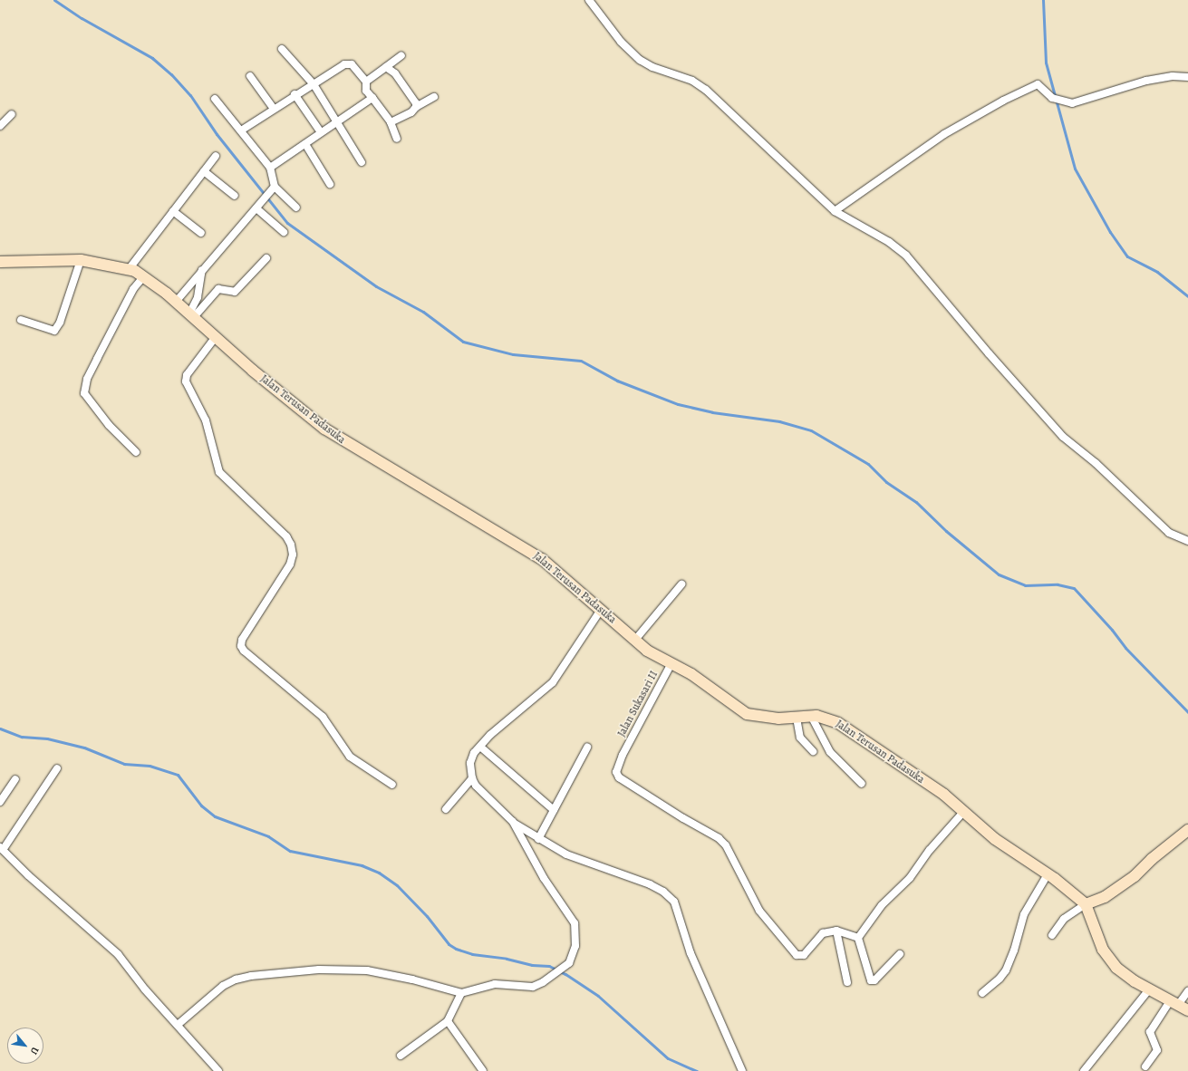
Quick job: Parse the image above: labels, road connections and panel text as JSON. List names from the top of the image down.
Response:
{
  "streets": {
    "street": ["Jalan Terusan Padasuka", "Jalan Sukasari II"]
  },
  "crossings": [
    ["Jalan Terusan Padasuka", "Jalan Sukasari II"]
  ],
  "north": "bottom right"
}
